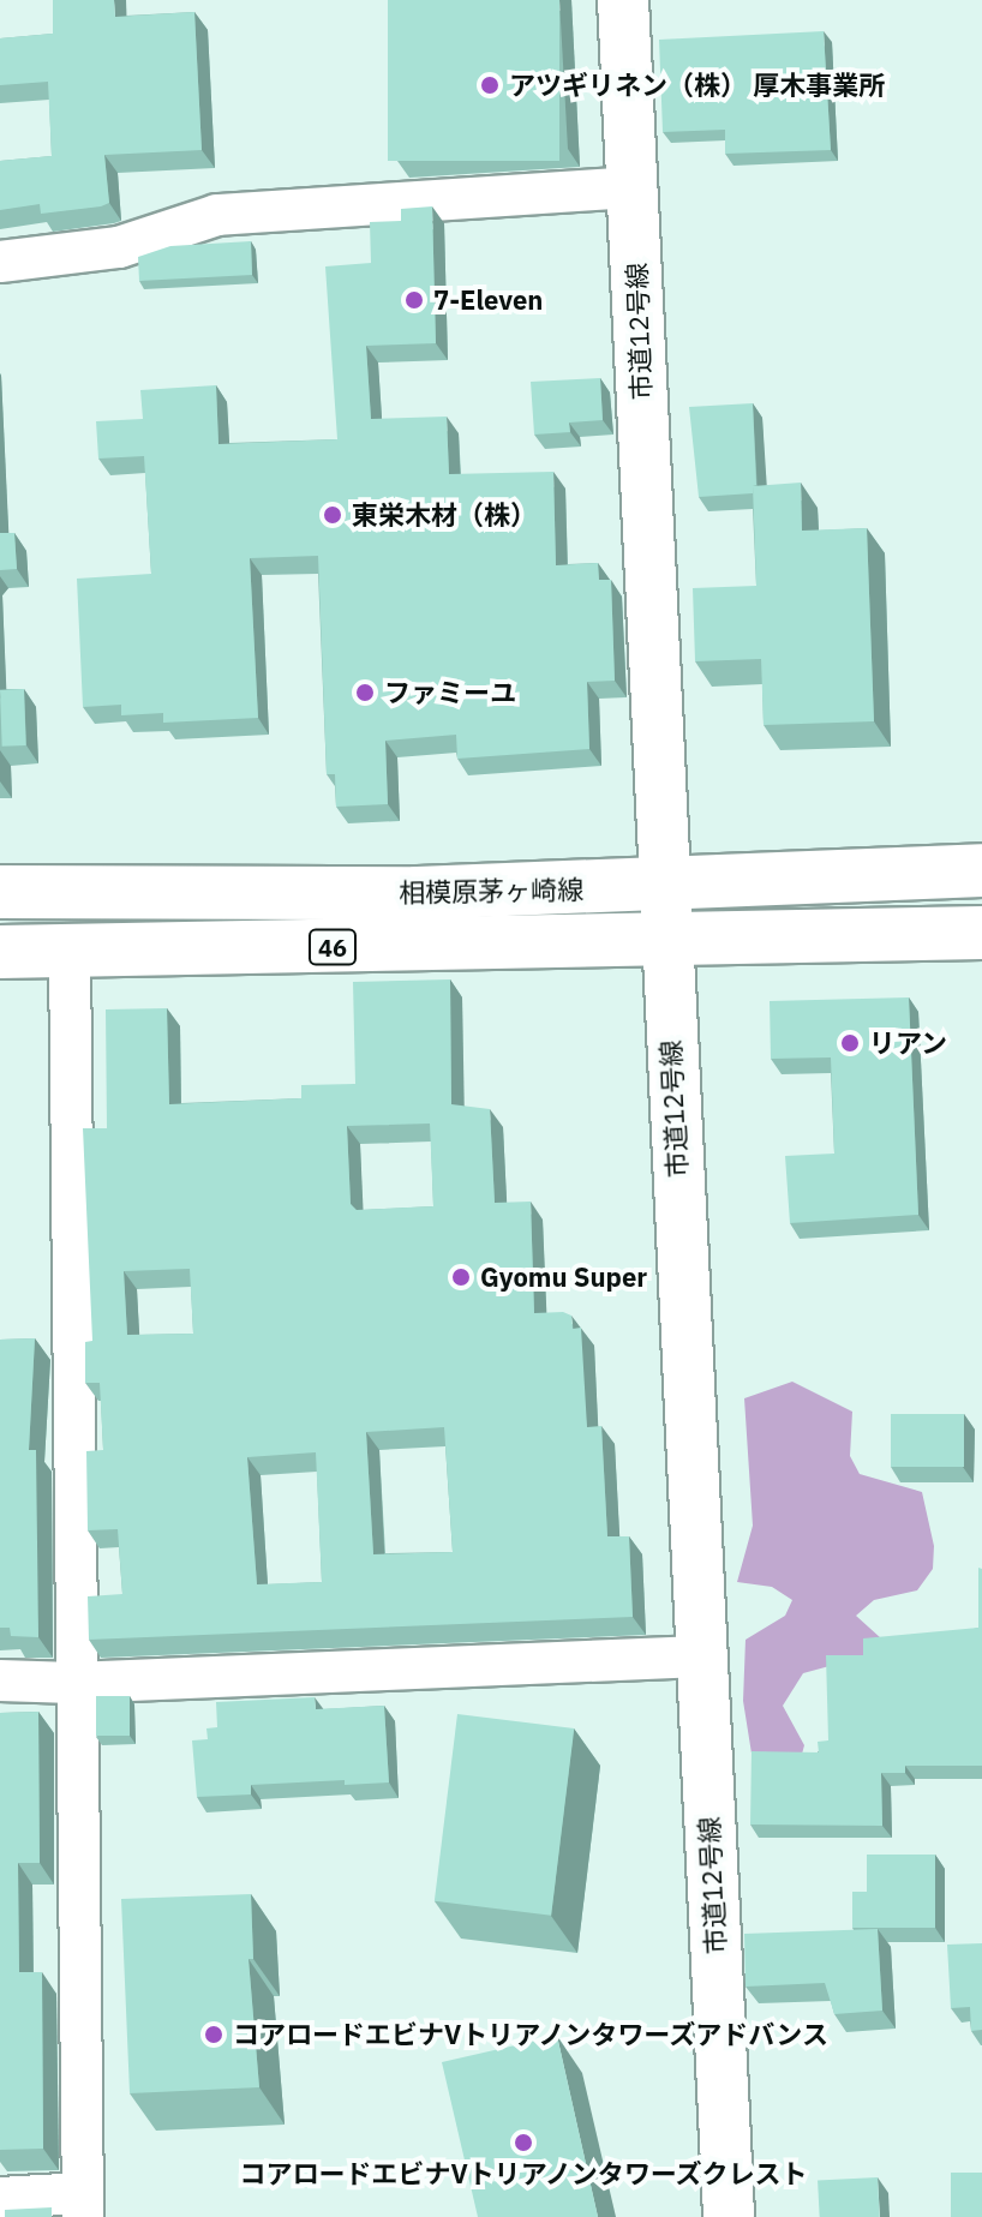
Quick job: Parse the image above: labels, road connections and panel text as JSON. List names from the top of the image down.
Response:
{
  "streets": {
    "main road": ["相模原茅ヶ崎線", "46"],
    "street": ["市道12号線"]
  },
  "crossings": [
    ["市道12号線", "相模原茅ヶ崎線"]
  ],
  "places": [
    "アツギリネン（株） 厚木事業所",
    "7-Eleven",
    "東栄木材（株）",
    "ファミーユ",
    "リアン",
    "Gyomu Super",
    "コアロードエビナVトリアノンタワーズアドバンス",
    "コアロードエビナVトリアノンタワーズクレスト"
  ]
}
